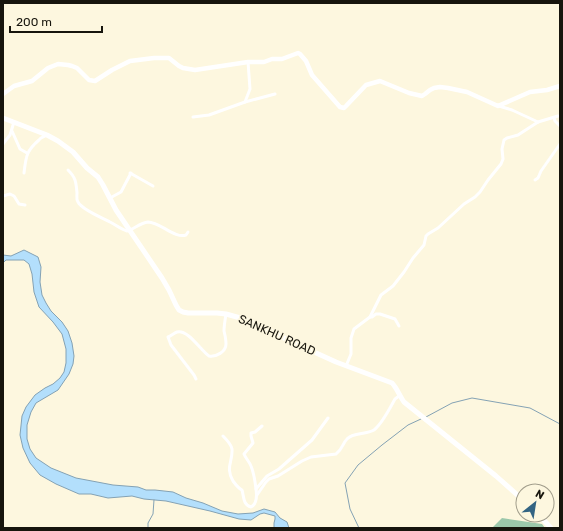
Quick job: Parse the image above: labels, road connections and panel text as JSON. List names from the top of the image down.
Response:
{
  "streets": {
    "main road": ["SANKHU ROAD"]
  },
  "scale_bar": "200 m",
  "north": "top right"
}
